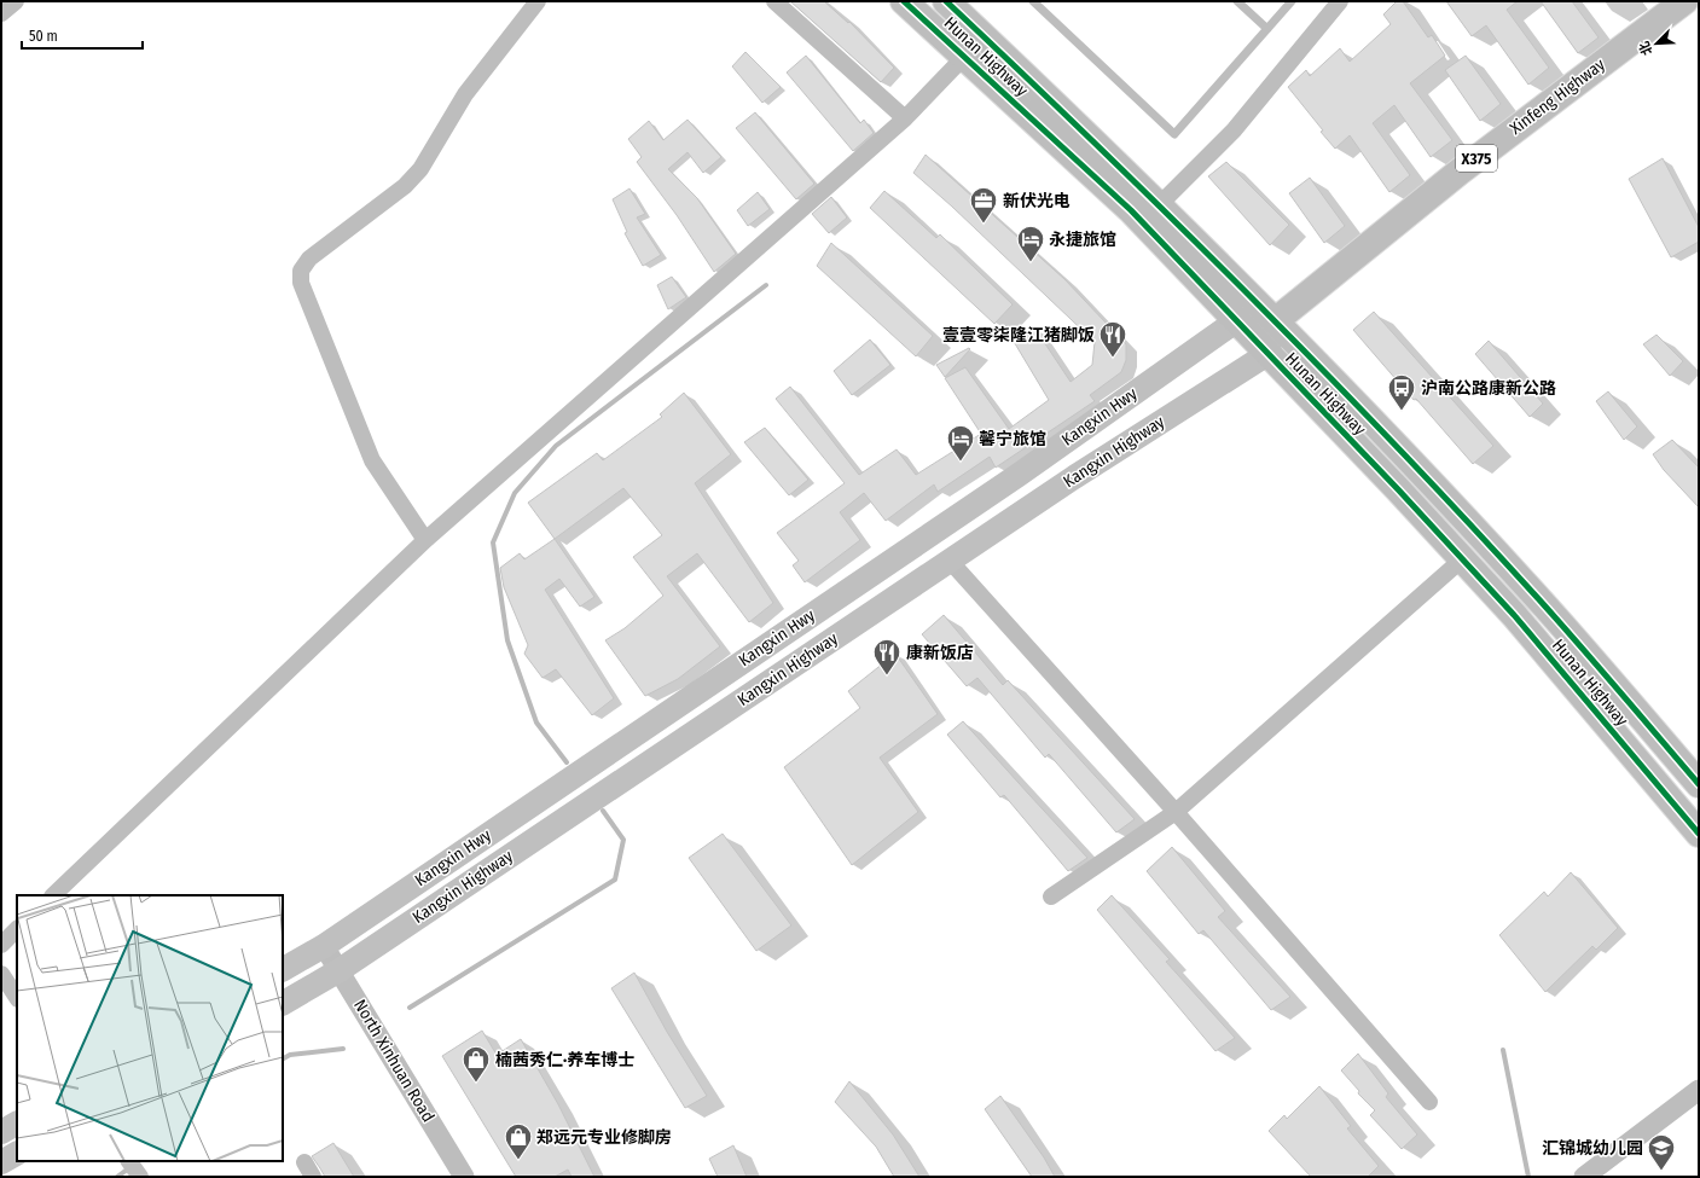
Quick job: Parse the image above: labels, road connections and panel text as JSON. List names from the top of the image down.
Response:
{
  "streets": {
    "main road": [
      "Hunan Highway",
      "Xinfeng Highway",
      "X375",
      "Kangxin Hwy",
      "Kangxin Highway"
    ],
    "street": ["North Xinhuan Road"]
  },
  "crossings": [
    ["Hunan Highway", "Xinfeng Highway"],
    ["Hunan Highway", "Kangxin Hwy"],
    ["Hunan Highway", "Kangxin Highway"],
    ["Kangxin Hwy", "North Xinhuan Road"],
    ["Kangxin Highway", "North Xinhuan Road"]
  ],
  "places": {
    "office": ["新伏光电"],
    "hotel": ["永捷旅馆", "馨宁旅馆"],
    "restaurant": ["壹壹零柒隆江猪脚饭", "康新饭店"],
    "bus stop": ["沪南公路康新公路"],
    "shop": ["楠茜秀仁·养车博士", "郑远元专业修脚房"],
    "school or university": ["汇锦城幼儿园"]
  },
  "scale_bar": "50 m",
  "north": "bottom left"
}
